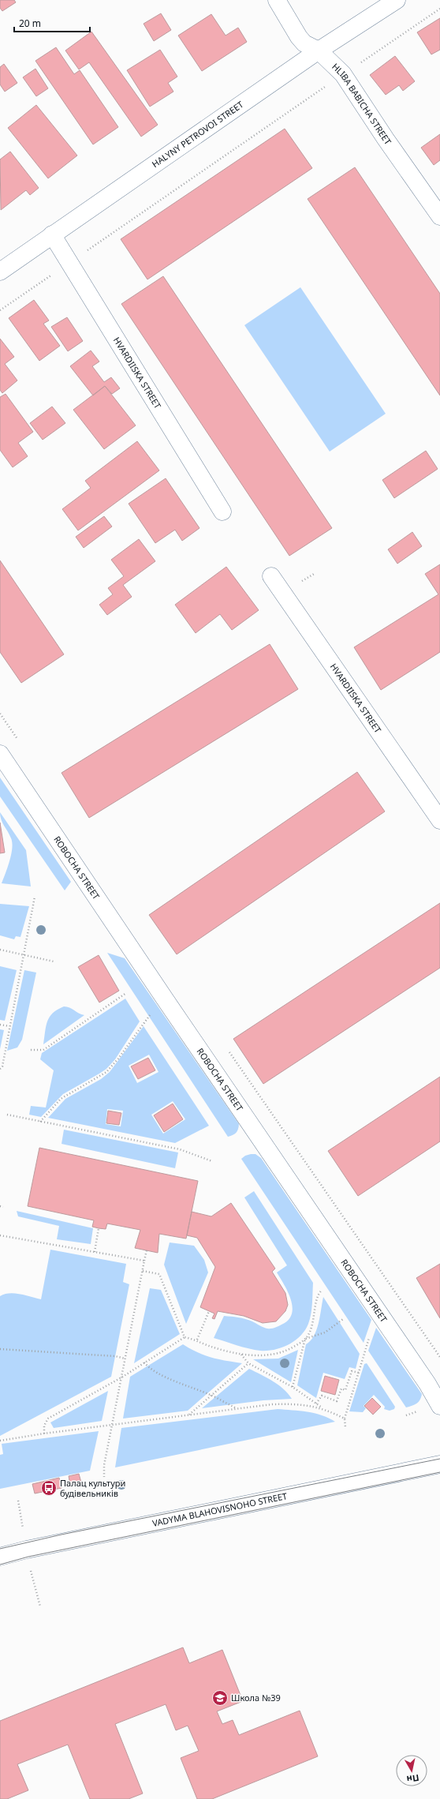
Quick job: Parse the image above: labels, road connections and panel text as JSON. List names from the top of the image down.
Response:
{
  "streets": {
    "street": [
      "HLIBA BABICHA STREET",
      "HALYNY PETROVOI STREET",
      "HVARDIISKA STREET",
      "ROBOCHA STREET",
      "VADYMA BLAHOVISNOHO STREET"
    ]
  },
  "crossings": [
    ["HLIBA BABICHA STREET", "HALYNY PETROVOI STREET"],
    ["HALYNY PETROVOI STREET", "HVARDIISKA STREET"]
  ],
  "places": {
    "bus stop": ["Палац культури будівельників"],
    "school or university": ["Школа №39"]
  },
  "scale_bar": "20 m",
  "north": "bottom"
}
